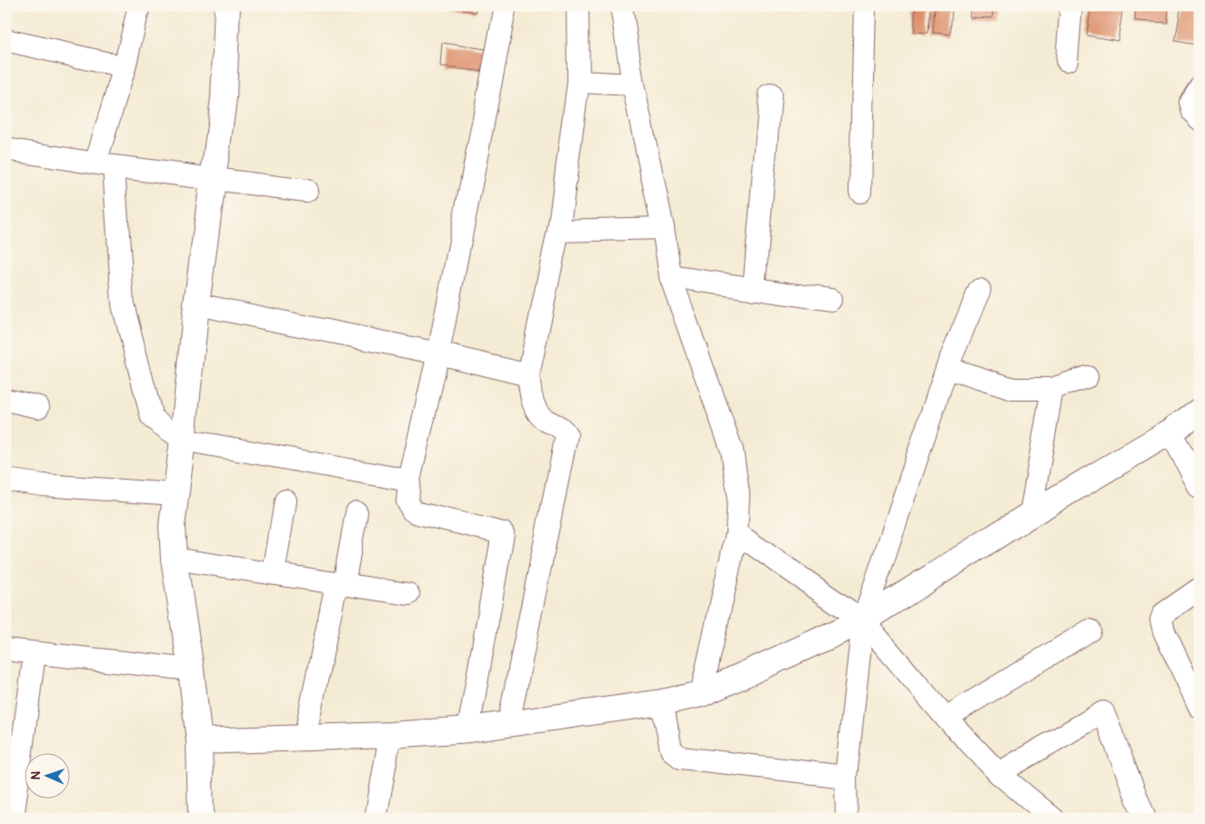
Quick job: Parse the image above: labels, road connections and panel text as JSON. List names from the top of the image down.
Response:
{
  "north": "left"
}
